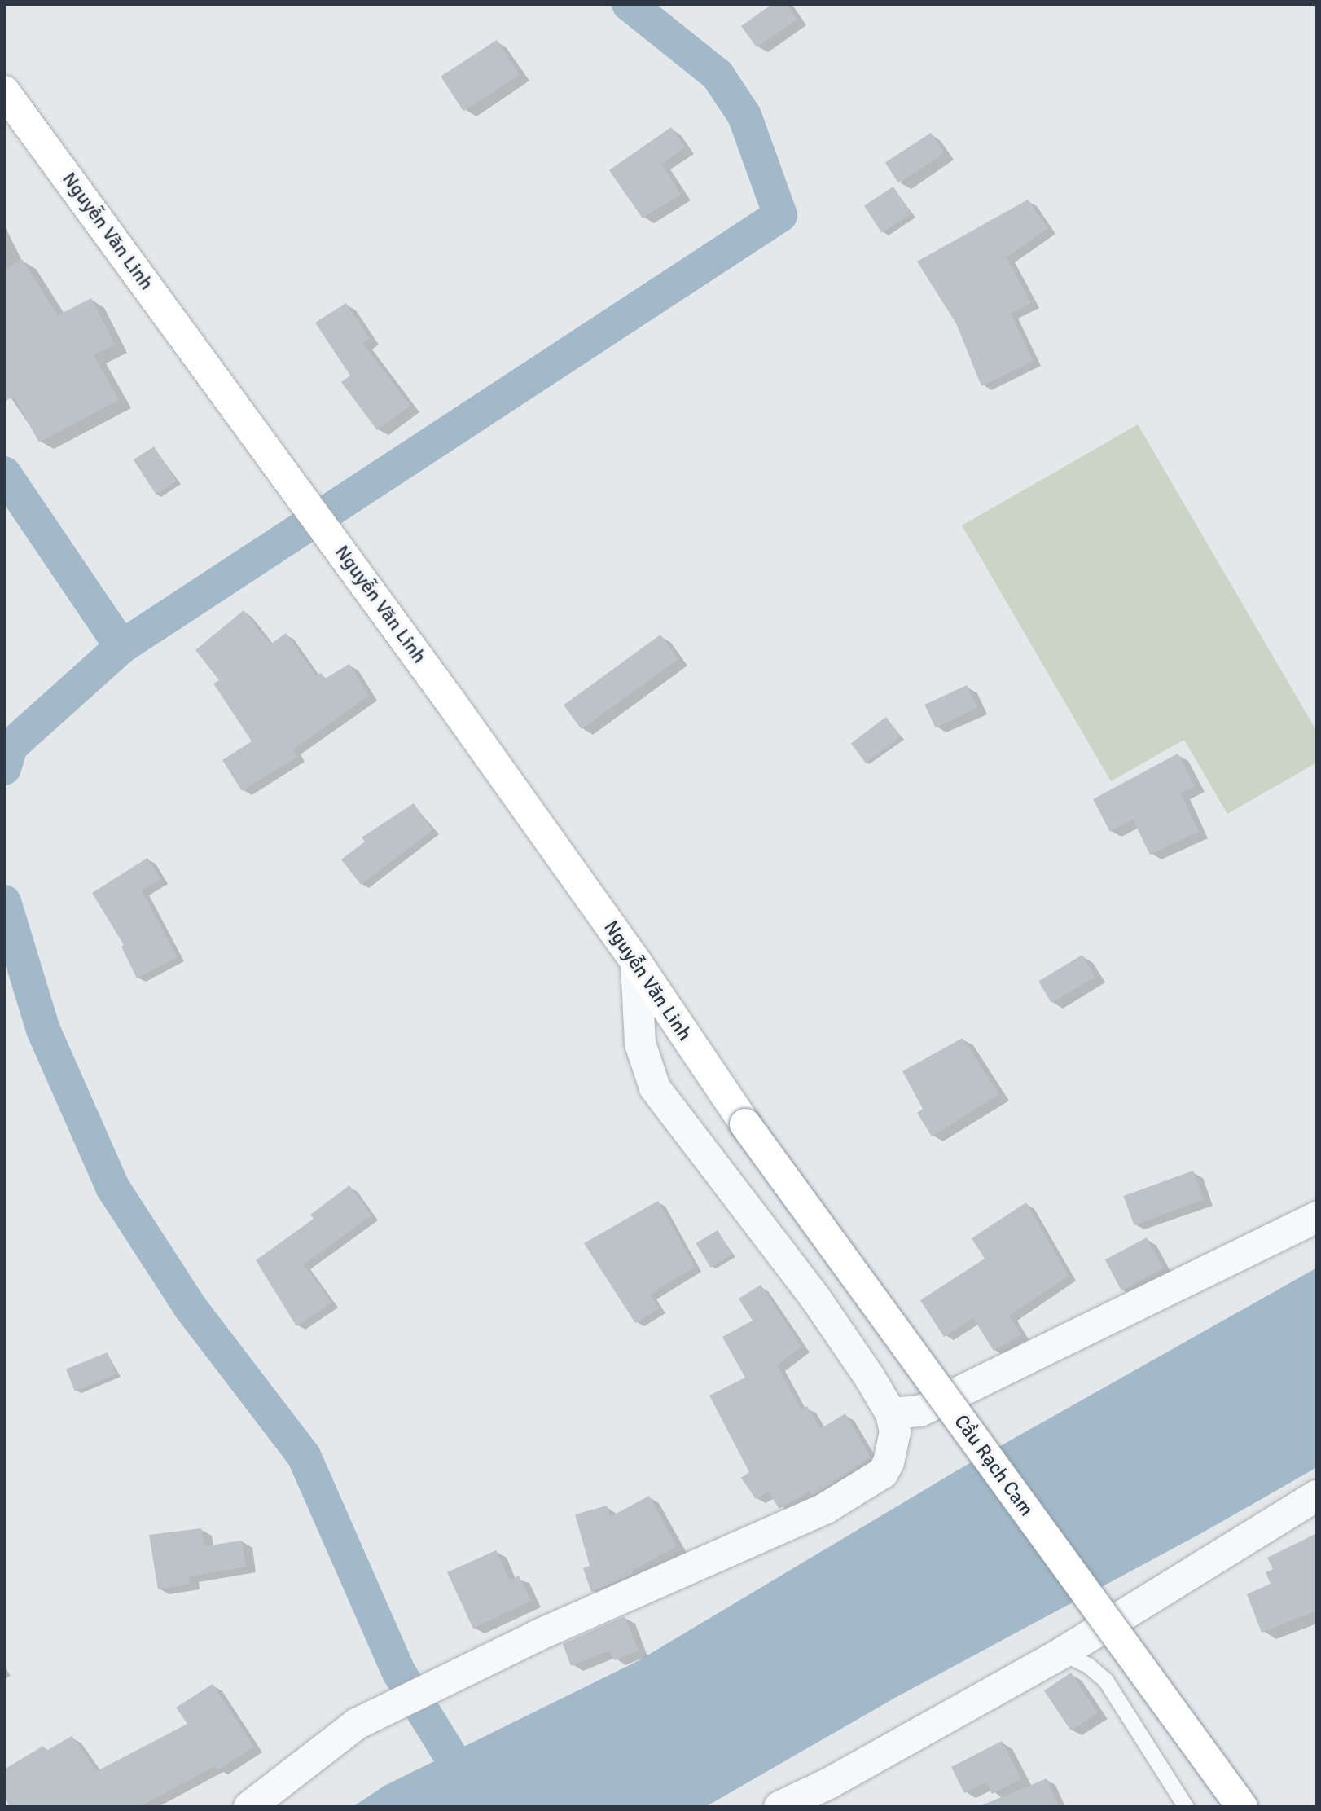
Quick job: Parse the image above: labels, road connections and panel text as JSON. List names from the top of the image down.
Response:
{
  "streets": {
    "highway": ["Nguyễn Văn Linh", "Cầu Rạch Cam"]
  },
  "crossings": [
    ["Nguyễn Văn Linh", "Cầu Rạch Cam"]
  ]
}
